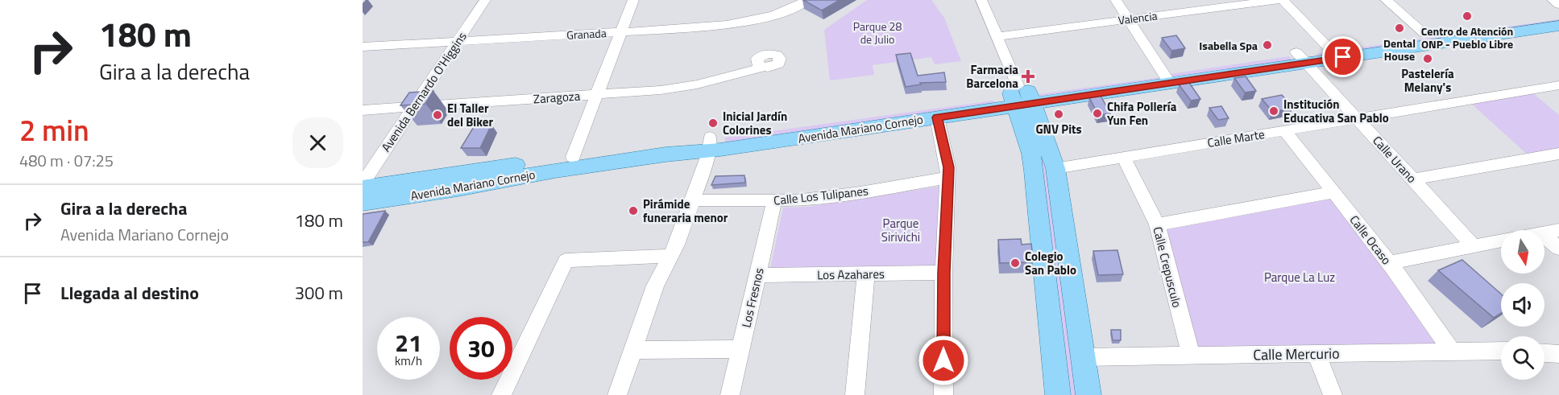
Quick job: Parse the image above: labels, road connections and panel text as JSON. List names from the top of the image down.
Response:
{
  "streets": {
    "main road": ["Avenida Mariano Cornejo"],
    "street": [
      "Valencia",
      "Granada",
      "Avenida Bernardo O'Higgins",
      "Zaragoza",
      "Calle Marte",
      "Calle Urano",
      "Calle Los Tulipanes",
      "Calle Ocaso",
      "Calle Crepusculo",
      "Los Azahares",
      "Los Fresnos",
      "Calle Mercurio"
    ]
  },
  "crossings": [
    ["Granada", "Avenida Bernardo O'Higgins"],
    ["Avenida Bernardo O'Higgins", "Zaragoza"],
    ["Avenida Mariano Cornejo", "Calle Urano"],
    ["Calle Marte", "Calle Urano"],
    ["Calle Marte", "Calle Ocaso"],
    ["Calle Marte", "Calle Crepusculo"],
    ["Calle Los Tulipanes", "Los Fresnos"],
    ["Calle Ocaso", "Calle Mercurio"],
    ["Calle Crepusculo", "Calle Mercurio"],
    ["Los Azahares", "Los Fresnos"]
  ],
  "parks": ["Parque 28 de Julio", "Parque Sirivichi", "Parque La Luz"],
  "places": {
    "other": [
      "Centro de Atención ONP - Pueblo Libre",
      "Dental House",
      "Isabella Spa",
      "Pastelería Melany's",
      "Institución Educativa San Pablo",
      "Chifa Pollería Yun Fen",
      "GNV Pits",
      "El Taller del Biker",
      "Inicial Jardín Colorines",
      "Pirámide funeraria menor",
      "Colegio San Pablo"
    ],
    "health": ["Farmacia Barcelona"]
  },
  "north": "bottom",
  "page": {
    "turn": ["180 m", "Gira a la derecha"],
    "heading": ["2 min", "480 m · 07:25"],
    "list": [
      {
        "name": "Gira a la derecha",
        "note": "Avenida Mariano Cornejo",
        "value": "180 m"
      },
      {
        "name": "Llegada al destino",
        "value": "300 m"
      }
    ],
    "speed": "21 km/h",
    "limit": "30"
  }
}
